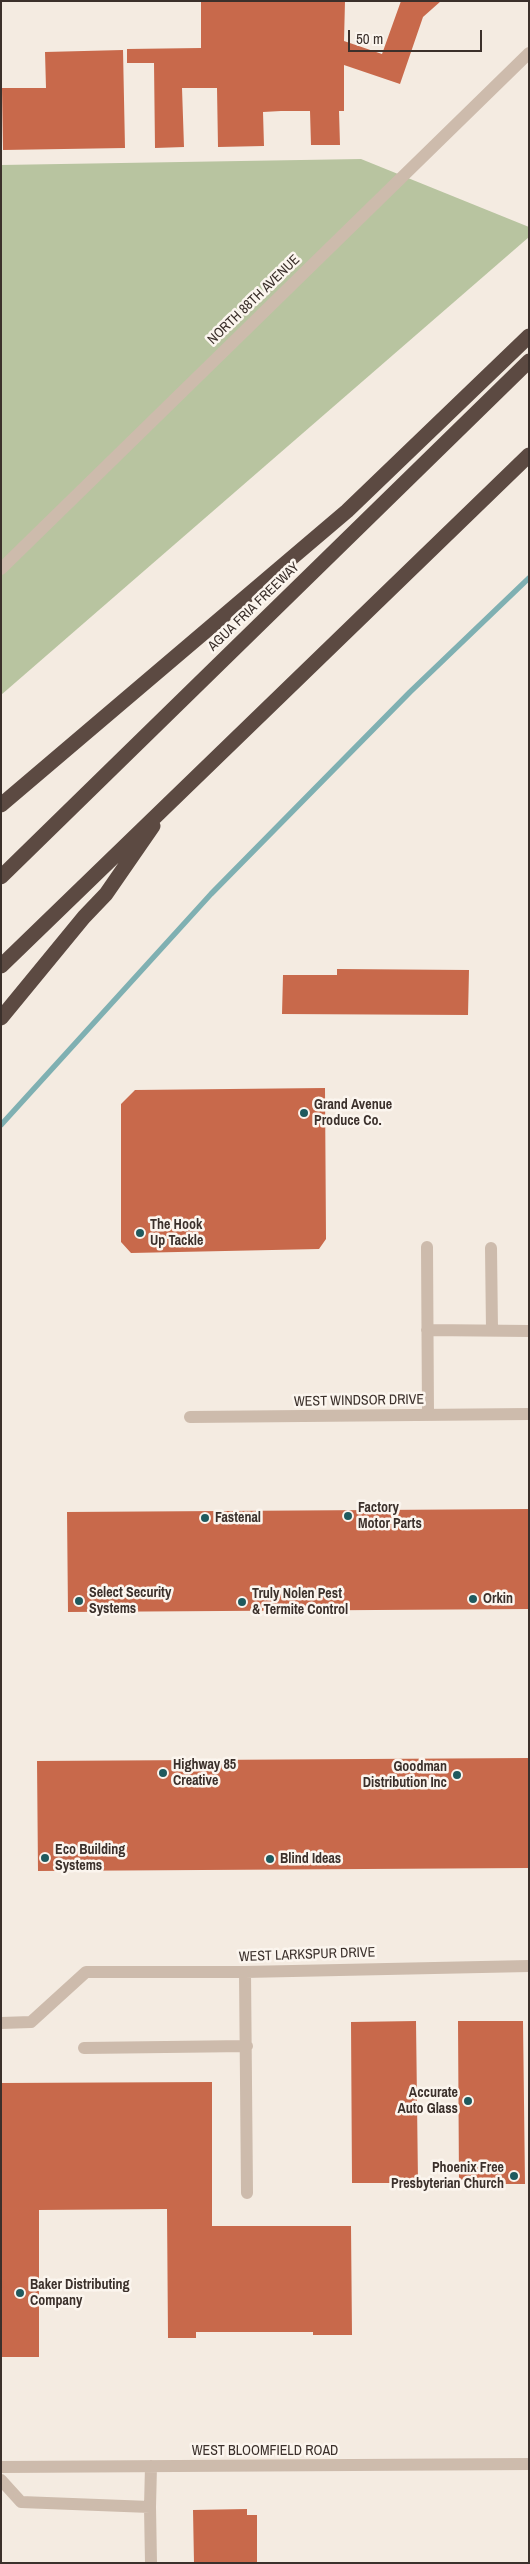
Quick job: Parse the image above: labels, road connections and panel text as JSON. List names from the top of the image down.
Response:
{
  "streets": {
    "highway": ["AGUA FRIA FREEWAY"],
    "street": [
      "NORTH 88TH AVENUE",
      "WEST WINDSOR DRIVE",
      "WEST LARKSPUR DRIVE",
      "WEST BLOOMFIELD ROAD"
    ]
  },
  "places": [
    "Grand Avenue Produce Co.",
    "The Hook Up Tackle",
    "Factory Motor Parts",
    "Fastenal",
    "Orkin",
    "Select Security Systems",
    "Truly Nolen Pest & Termite Control",
    "Highway 85 Creative",
    "Goodman Distribution Inc",
    "Eco Building Systems",
    "Blind Ideas",
    "Accurate Auto Glass",
    "Phoenix Free Presbyterian Church",
    "Baker Distributing Company"
  ],
  "scale_bar": "50 m"
}
